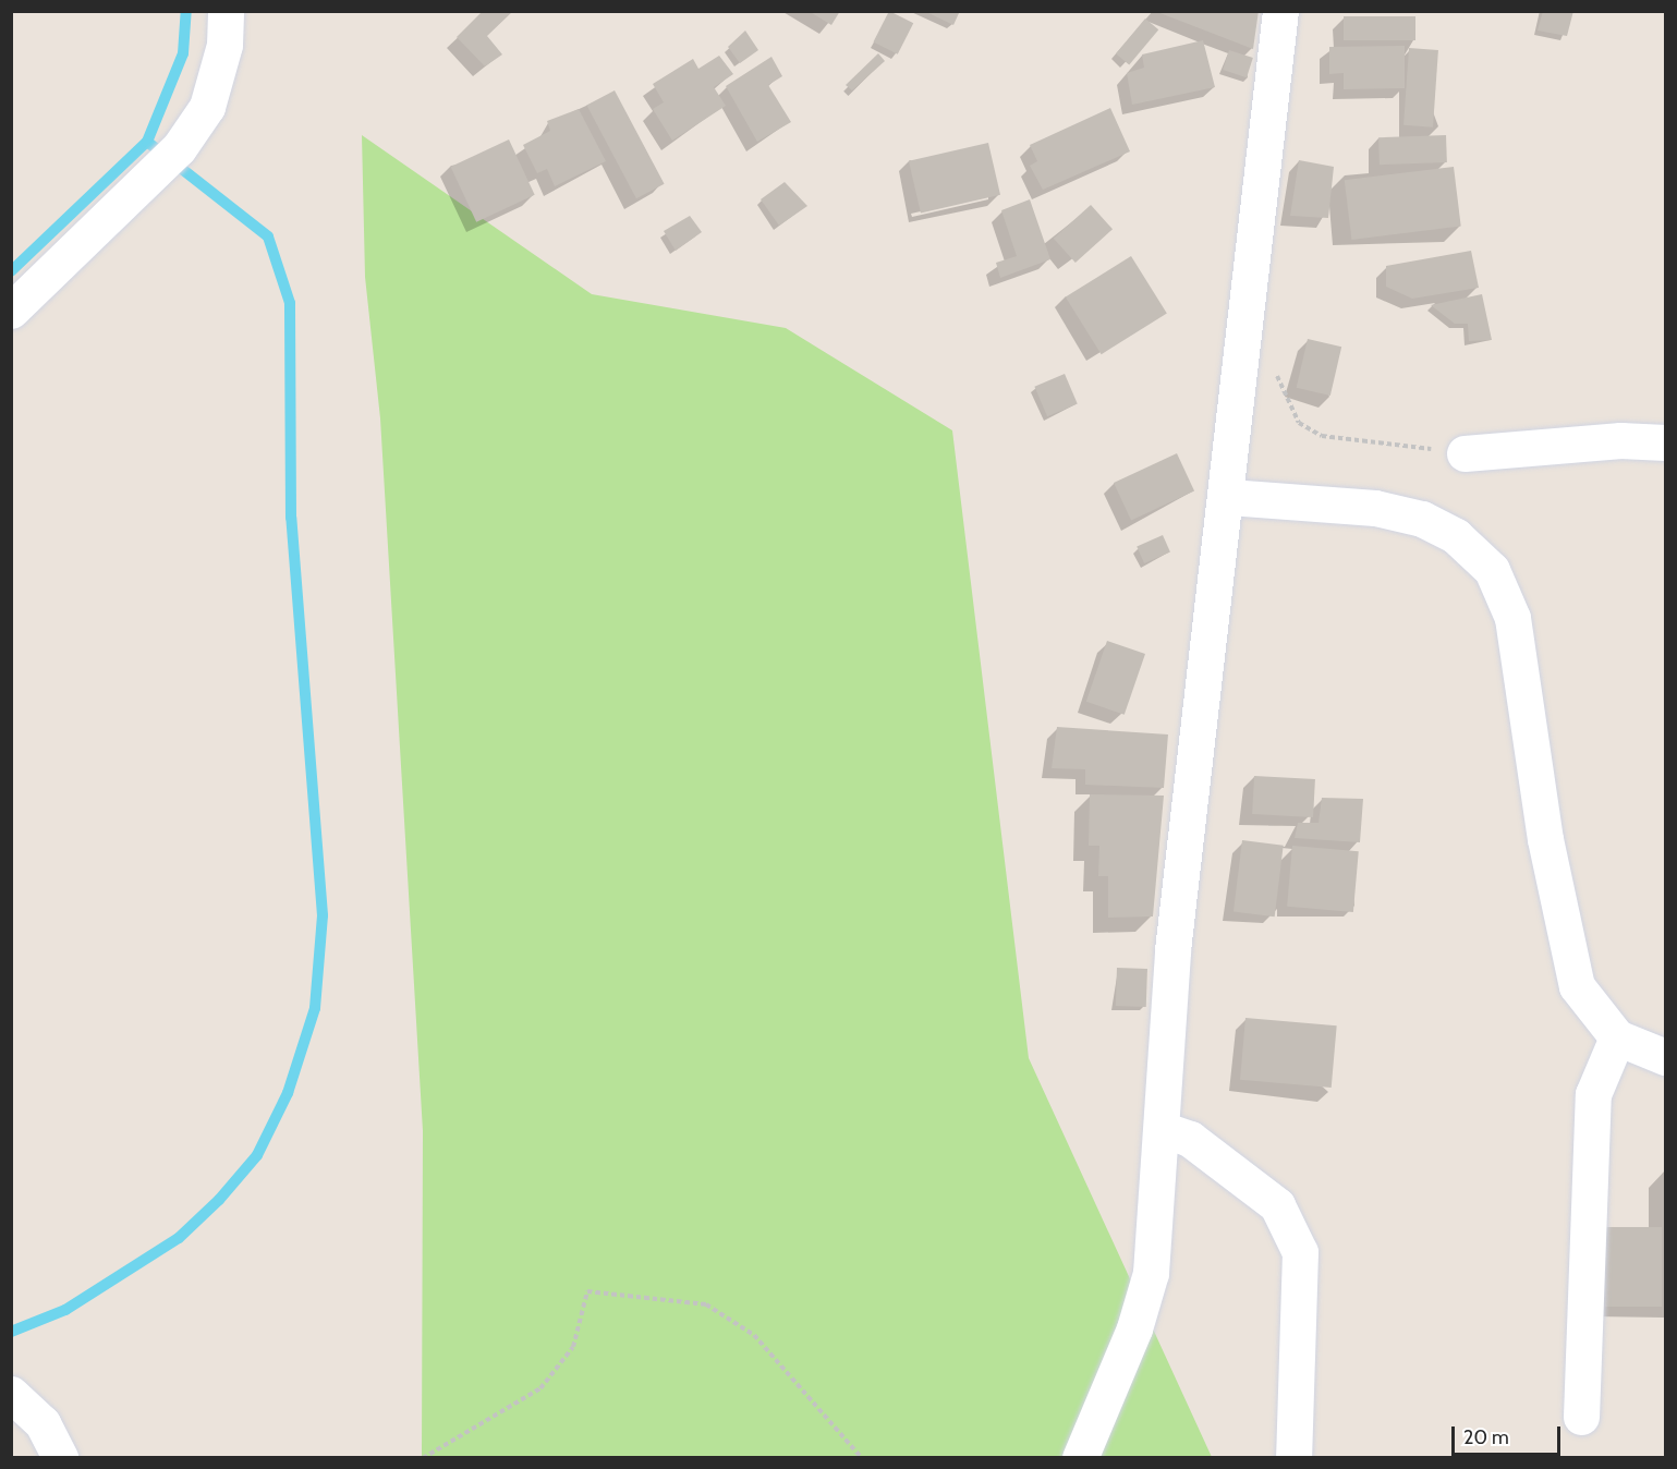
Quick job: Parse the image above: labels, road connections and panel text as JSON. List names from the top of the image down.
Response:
{
  "scale_bar": "20 m"
}
